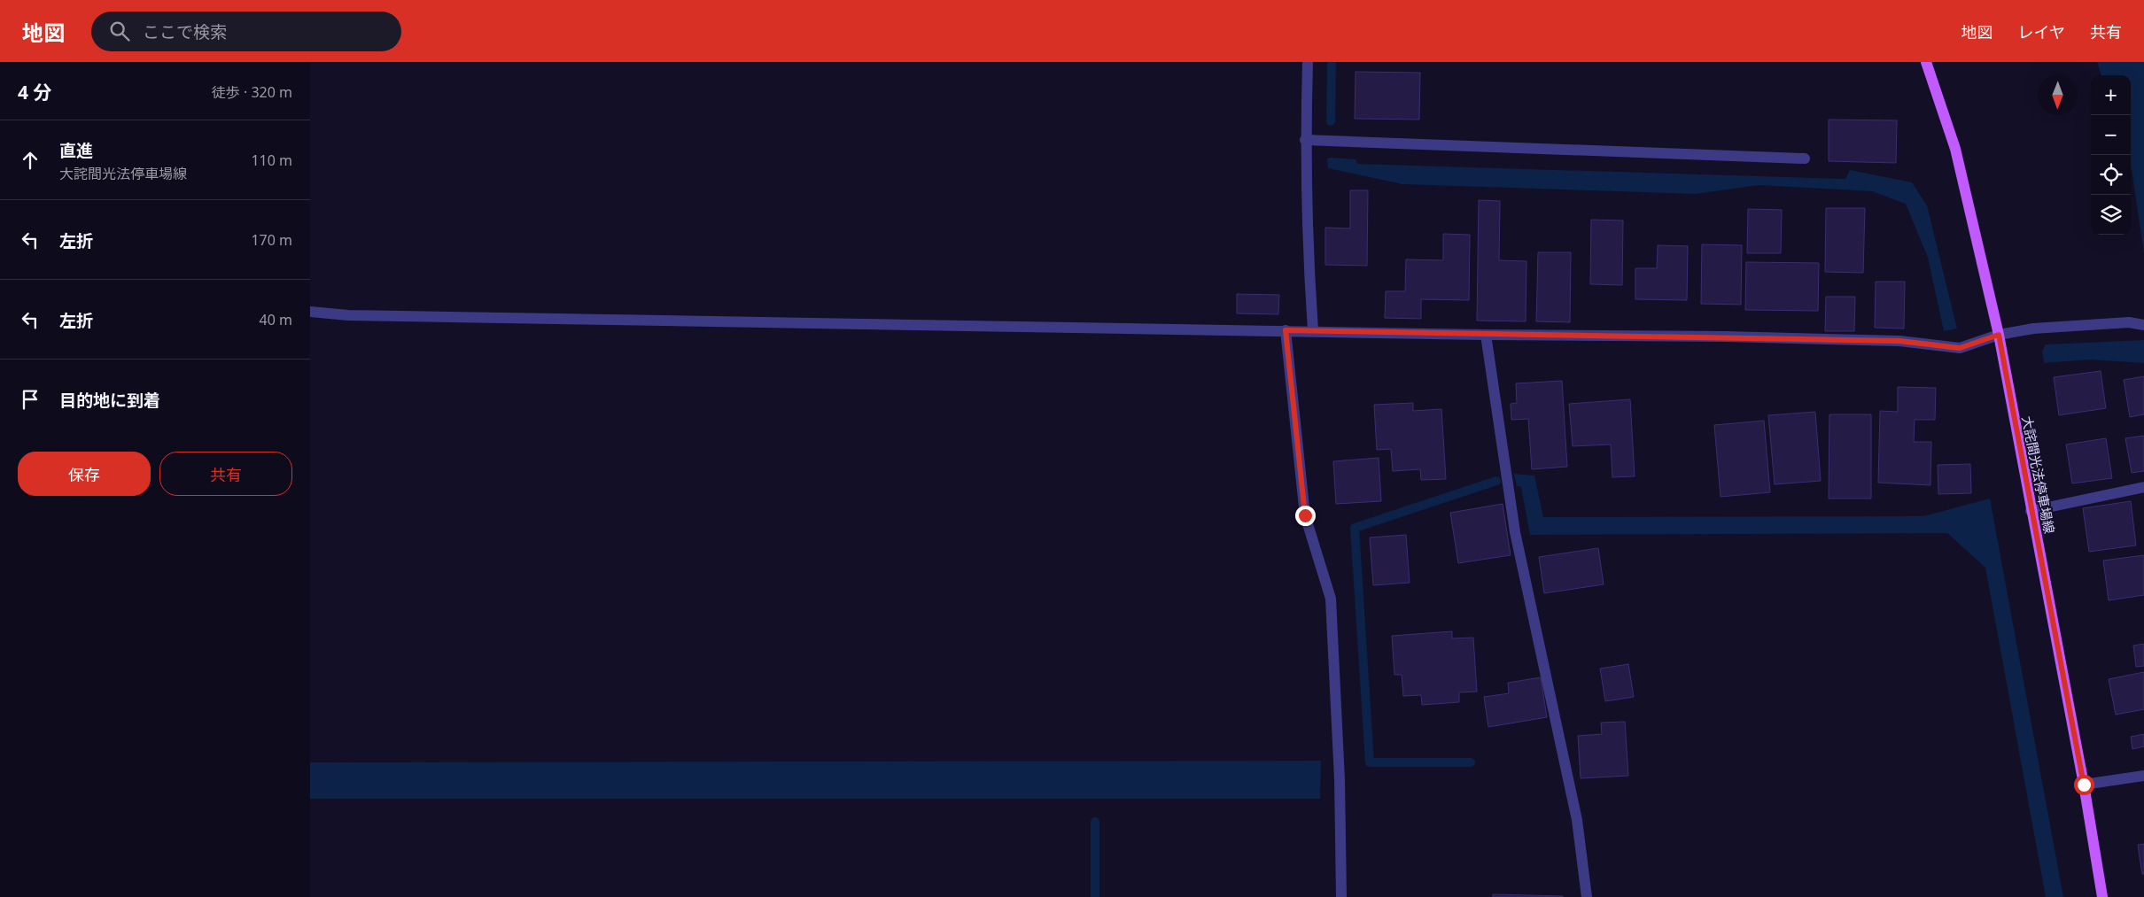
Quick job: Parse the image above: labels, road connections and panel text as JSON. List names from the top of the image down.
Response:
{
  "streets": {
    "main road": ["大詫間光法停車場線"]
  },
  "north": "bottom",
  "page": {
    "header": "地図",
    "search": "ここで検索",
    "nav": ["地図", "レイヤ", "共有"],
    "heading": ["4 分", "徒歩 · 320 m"],
    "map_buttons": ["+", "−"],
    "list": [
      ["直進", "大詫間光法停車場線", "110 m"],
      ["左折", "170 m"],
      ["左折", "40 m"],
      "目的地に到着"
    ],
    "buttons": ["保存", "共有"]
  }
}
